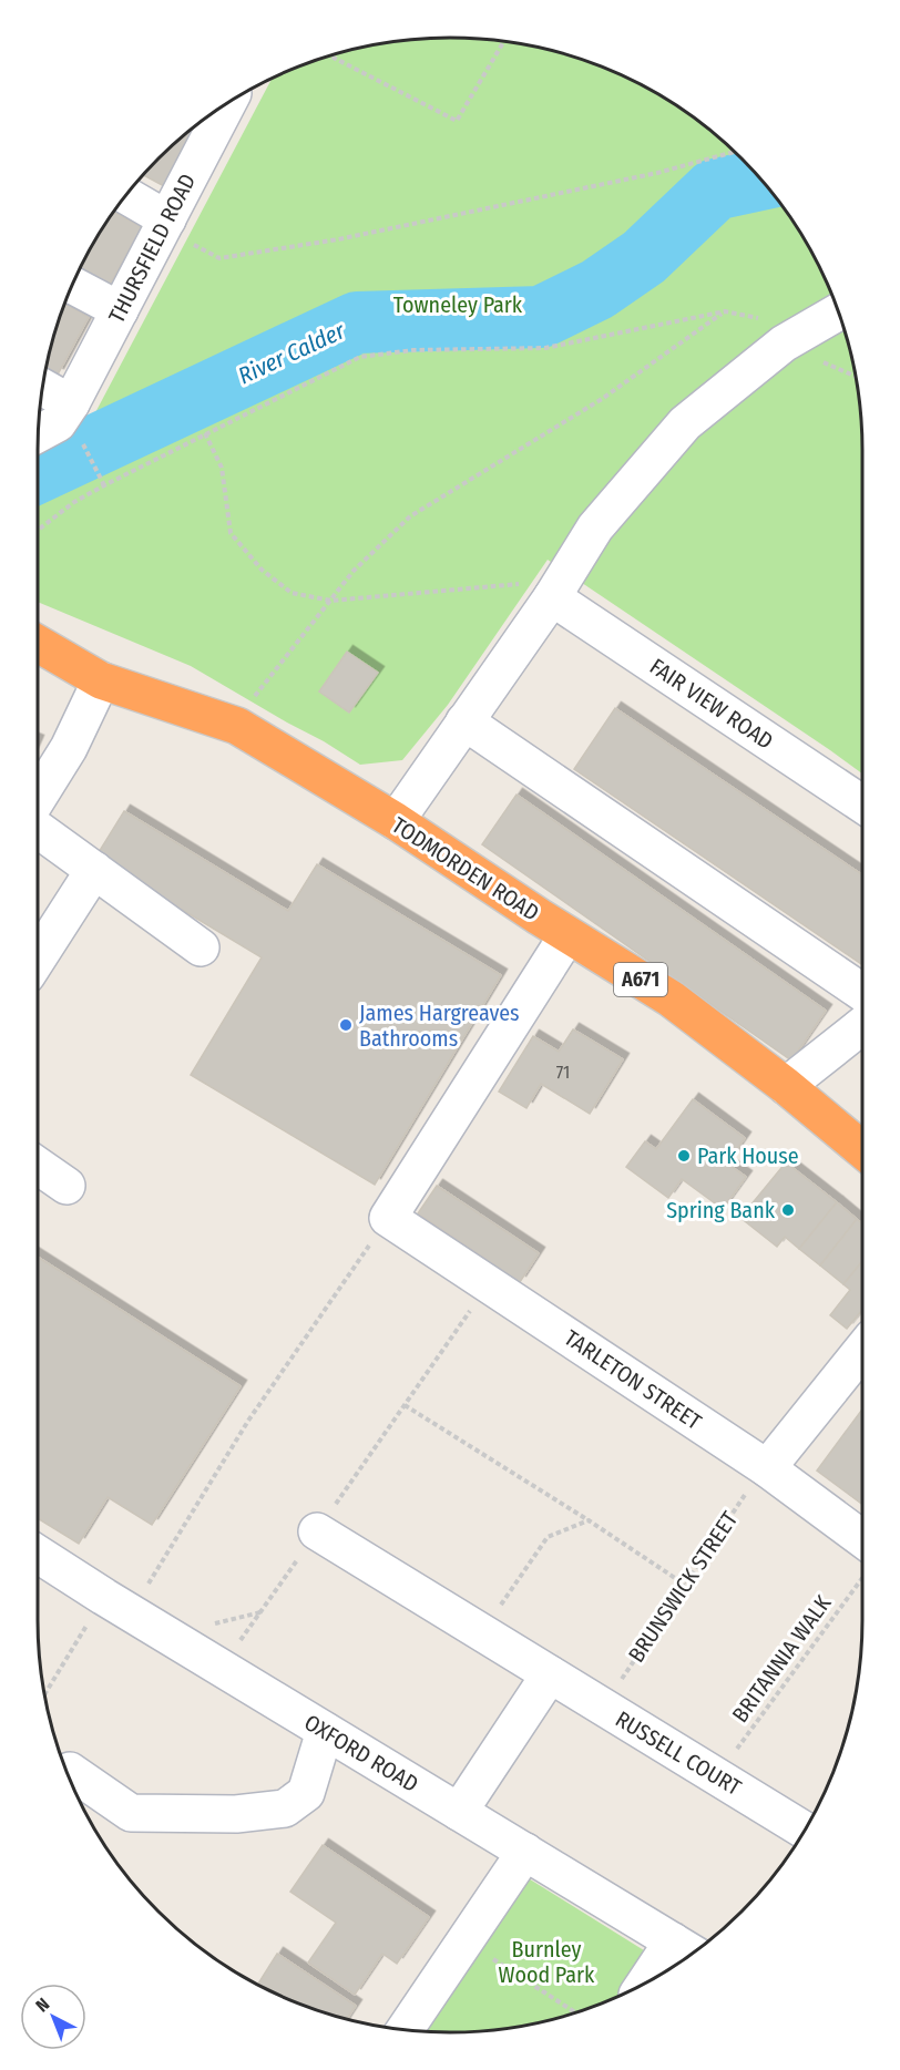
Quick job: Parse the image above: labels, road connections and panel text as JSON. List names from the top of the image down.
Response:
{
  "streets": {
    "highway": ["TODMORDEN ROAD", "A671"],
    "street": [
      "THURSFIELD ROAD",
      "FAIR VIEW ROAD",
      "TARLETON STREET",
      "OXFORD ROAD",
      "RUSSELL COURT"
    ],
    "path": ["BRUNSWICK STREET", "BRITANNIA WALK"]
  },
  "crossings": [
    ["TARLETON STREET", "BRUNSWICK STREET"],
    ["BRUNSWICK STREET", "RUSSELL COURT"],
    ["BRITANNIA WALK", "RUSSELL COURT"]
  ],
  "water": ["River Calder"],
  "parks": ["Towneley Park", "Burnley Wood Park"],
  "places": ["James Hargreaves Bathrooms", "Park House", "Spring Bank"],
  "house_numbers": ["71"],
  "north": "top left"
}
